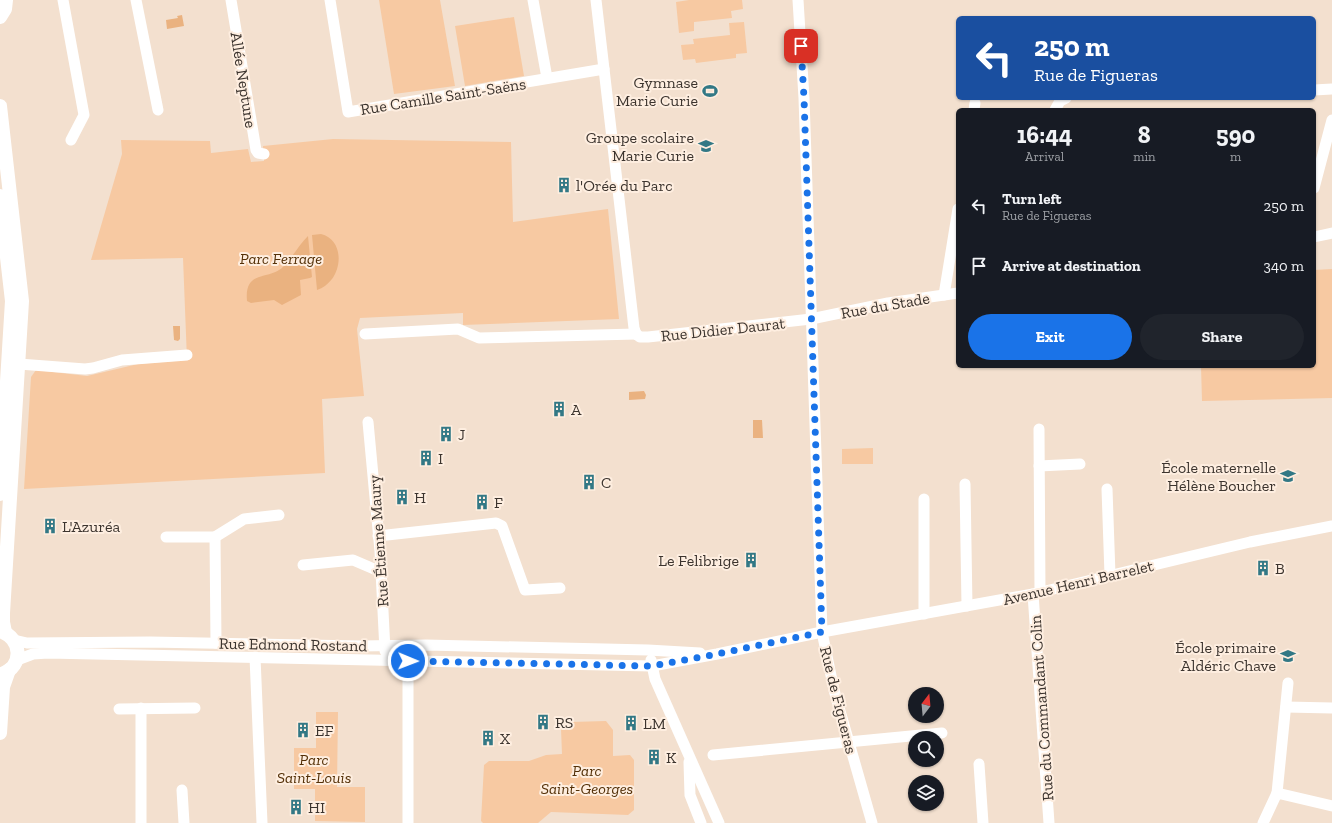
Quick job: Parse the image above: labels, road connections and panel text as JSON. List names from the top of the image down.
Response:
{
  "streets": {
    "street": [
      "Allée Neptune",
      "Rue Camille Saint-Saëns",
      "Rue du Stade",
      "Rue Didier Daurat",
      "Rue Étienne Maury",
      "Avenue Henri Barrelet",
      "Rue Edmond Rostand",
      "Rue de Figueras",
      "Rue du Commandant Colin"
    ]
  },
  "crossings": [
    ["Rue du Stade", "Rue Didier Daurat"],
    ["Rue du Stade", "Rue de Figueras"],
    ["Rue Didier Daurat", "Rue de Figueras"],
    ["Rue Étienne Maury", "Rue Edmond Rostand"],
    ["Avenue Henri Barrelet", "Rue Edmond Rostand"],
    ["Avenue Henri Barrelet", "Rue de Figueras"],
    ["Avenue Henri Barrelet", "Rue du Commandant Colin"],
    ["Rue Edmond Rostand", "Rue de Figueras"]
  ],
  "parks": ["Parc Ferrage", "Parc Saint-Louis", "Parc Saint-Georges"],
  "places": {
    "sports": ["Gymnase Marie Curie"],
    "school or university": ["Groupe scolaire Marie Curie", "École maternelle Hélène Boucher", "École primaire Aldéric Chave"],
    "building": [
      "l'Orée du Parc",
      "A",
      "J",
      "I",
      "C",
      "H",
      "F",
      "L'Azuréa",
      "Le Felibrige",
      "B",
      "RS",
      "LM",
      "EF",
      "X",
      "K",
      "HI"
    ]
  },
  "north": "top",
  "page": {
    "turn": ["250 m", "Rue de Figueras"],
    "eta": [
      "16:44",
      "Arrival",
      "8",
      "min",
      "590",
      "m"
    ],
    "list": [
      {
        "name": "Turn left",
        "note": "Rue de Figueras",
        "value": "250 m"
      },
      {
        "name": "Arrive at destination",
        "value": "340 m"
      }
    ],
    "buttons": ["Exit", "Share"]
  }
}
